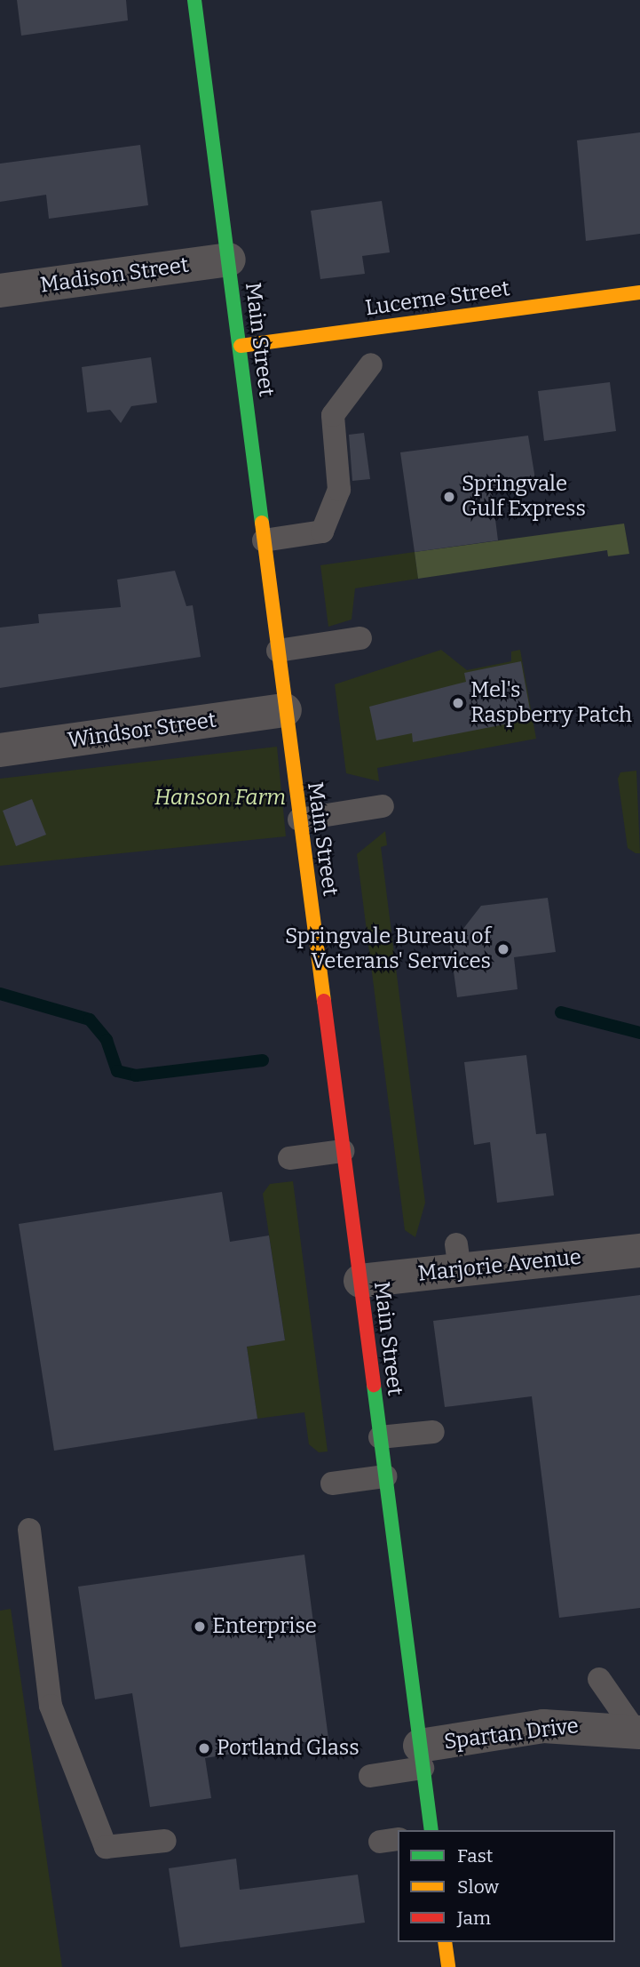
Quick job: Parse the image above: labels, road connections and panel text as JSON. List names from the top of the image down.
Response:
{
  "streets": {
    "main road": ["Lucerne Street", "Main Street"],
    "street": [
      "Madison Street",
      "Windsor Street",
      "Marjorie Avenue",
      "Spartan Drive"
    ]
  },
  "crossings": [
    ["Madison Street", "Main Street"],
    ["Lucerne Street", "Main Street"],
    ["Main Street", "Windsor Street"],
    ["Main Street", "Marjorie Avenue"],
    ["Main Street", "Spartan Drive"]
  ],
  "parks": ["Hanson Farm"],
  "places": [
    "Springvale Gulf Express",
    "Mel's Raspberry Patch",
    "Springvale Bureau of Veterans' Services",
    "Enterprise",
    "Portland Glass"
  ],
  "legend": ["Fast", "Slow", "Jam"]
}
